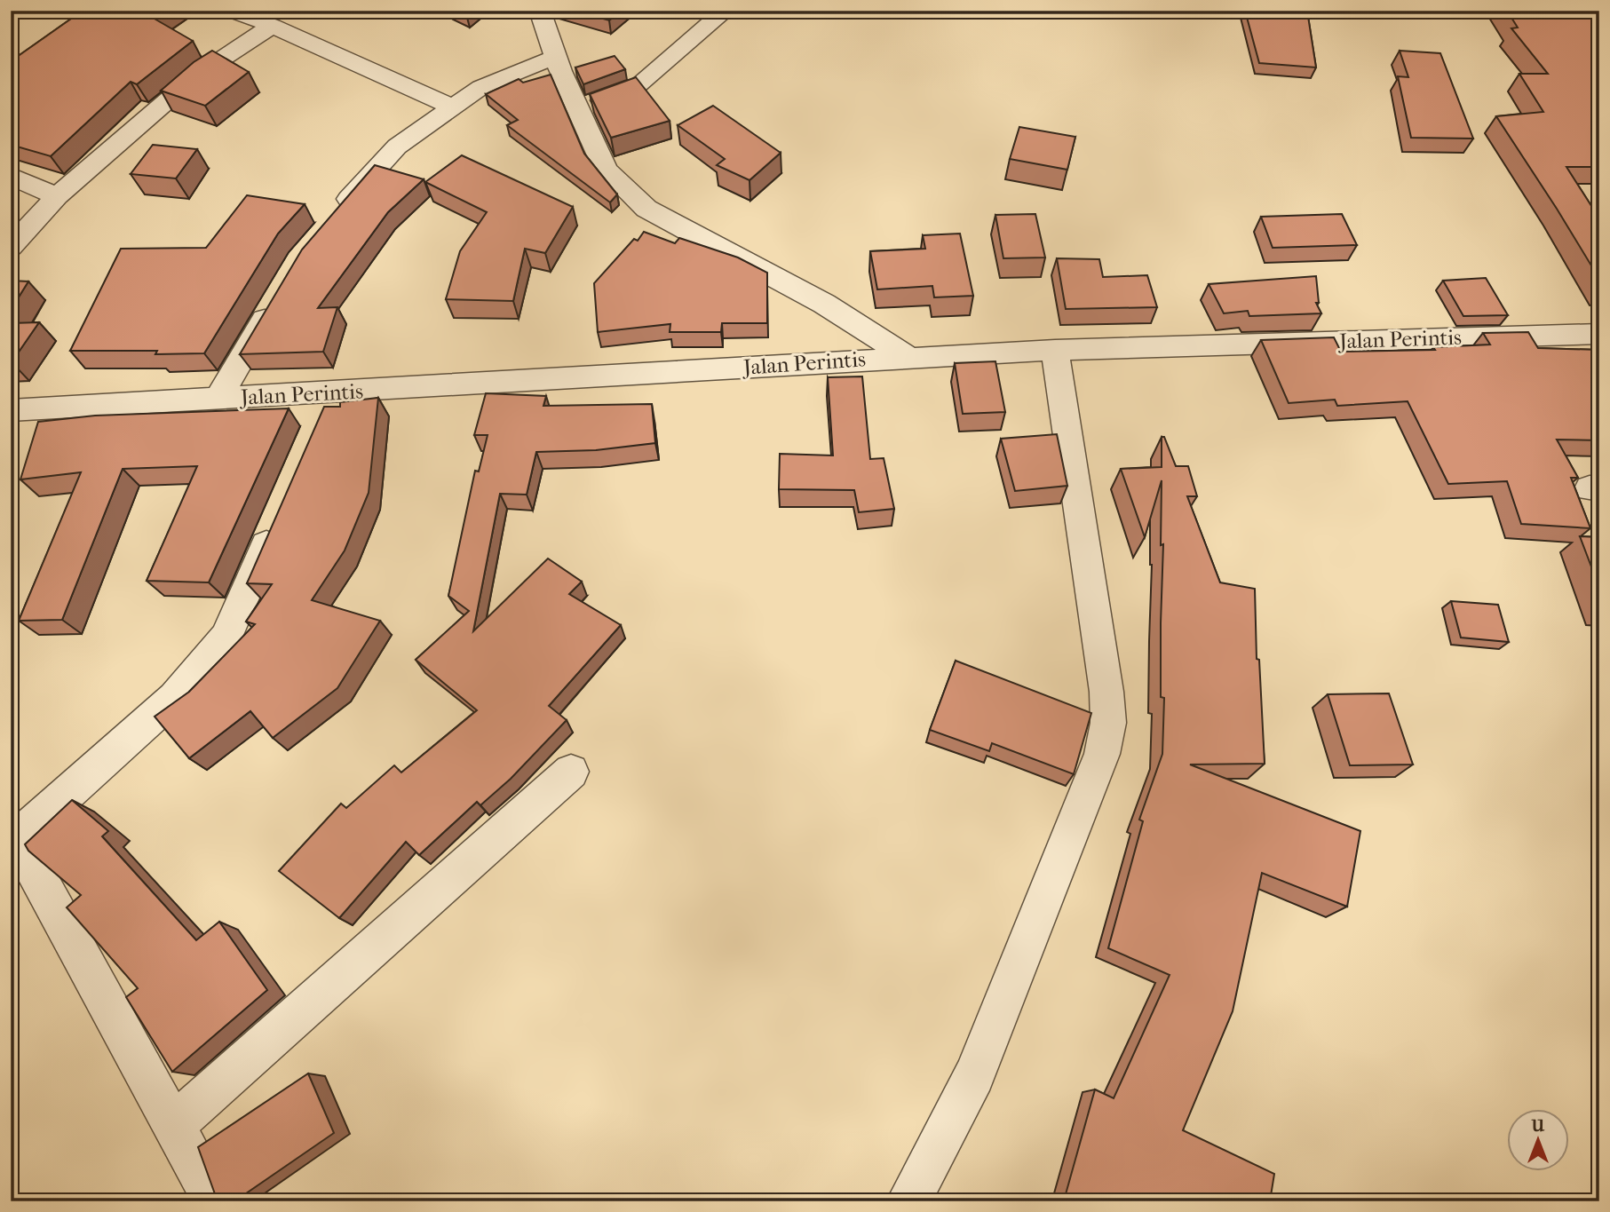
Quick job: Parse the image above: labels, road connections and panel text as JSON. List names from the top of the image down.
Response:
{
  "streets": {
    "street": ["Jalan Perintis"]
  },
  "north": "top"
}
